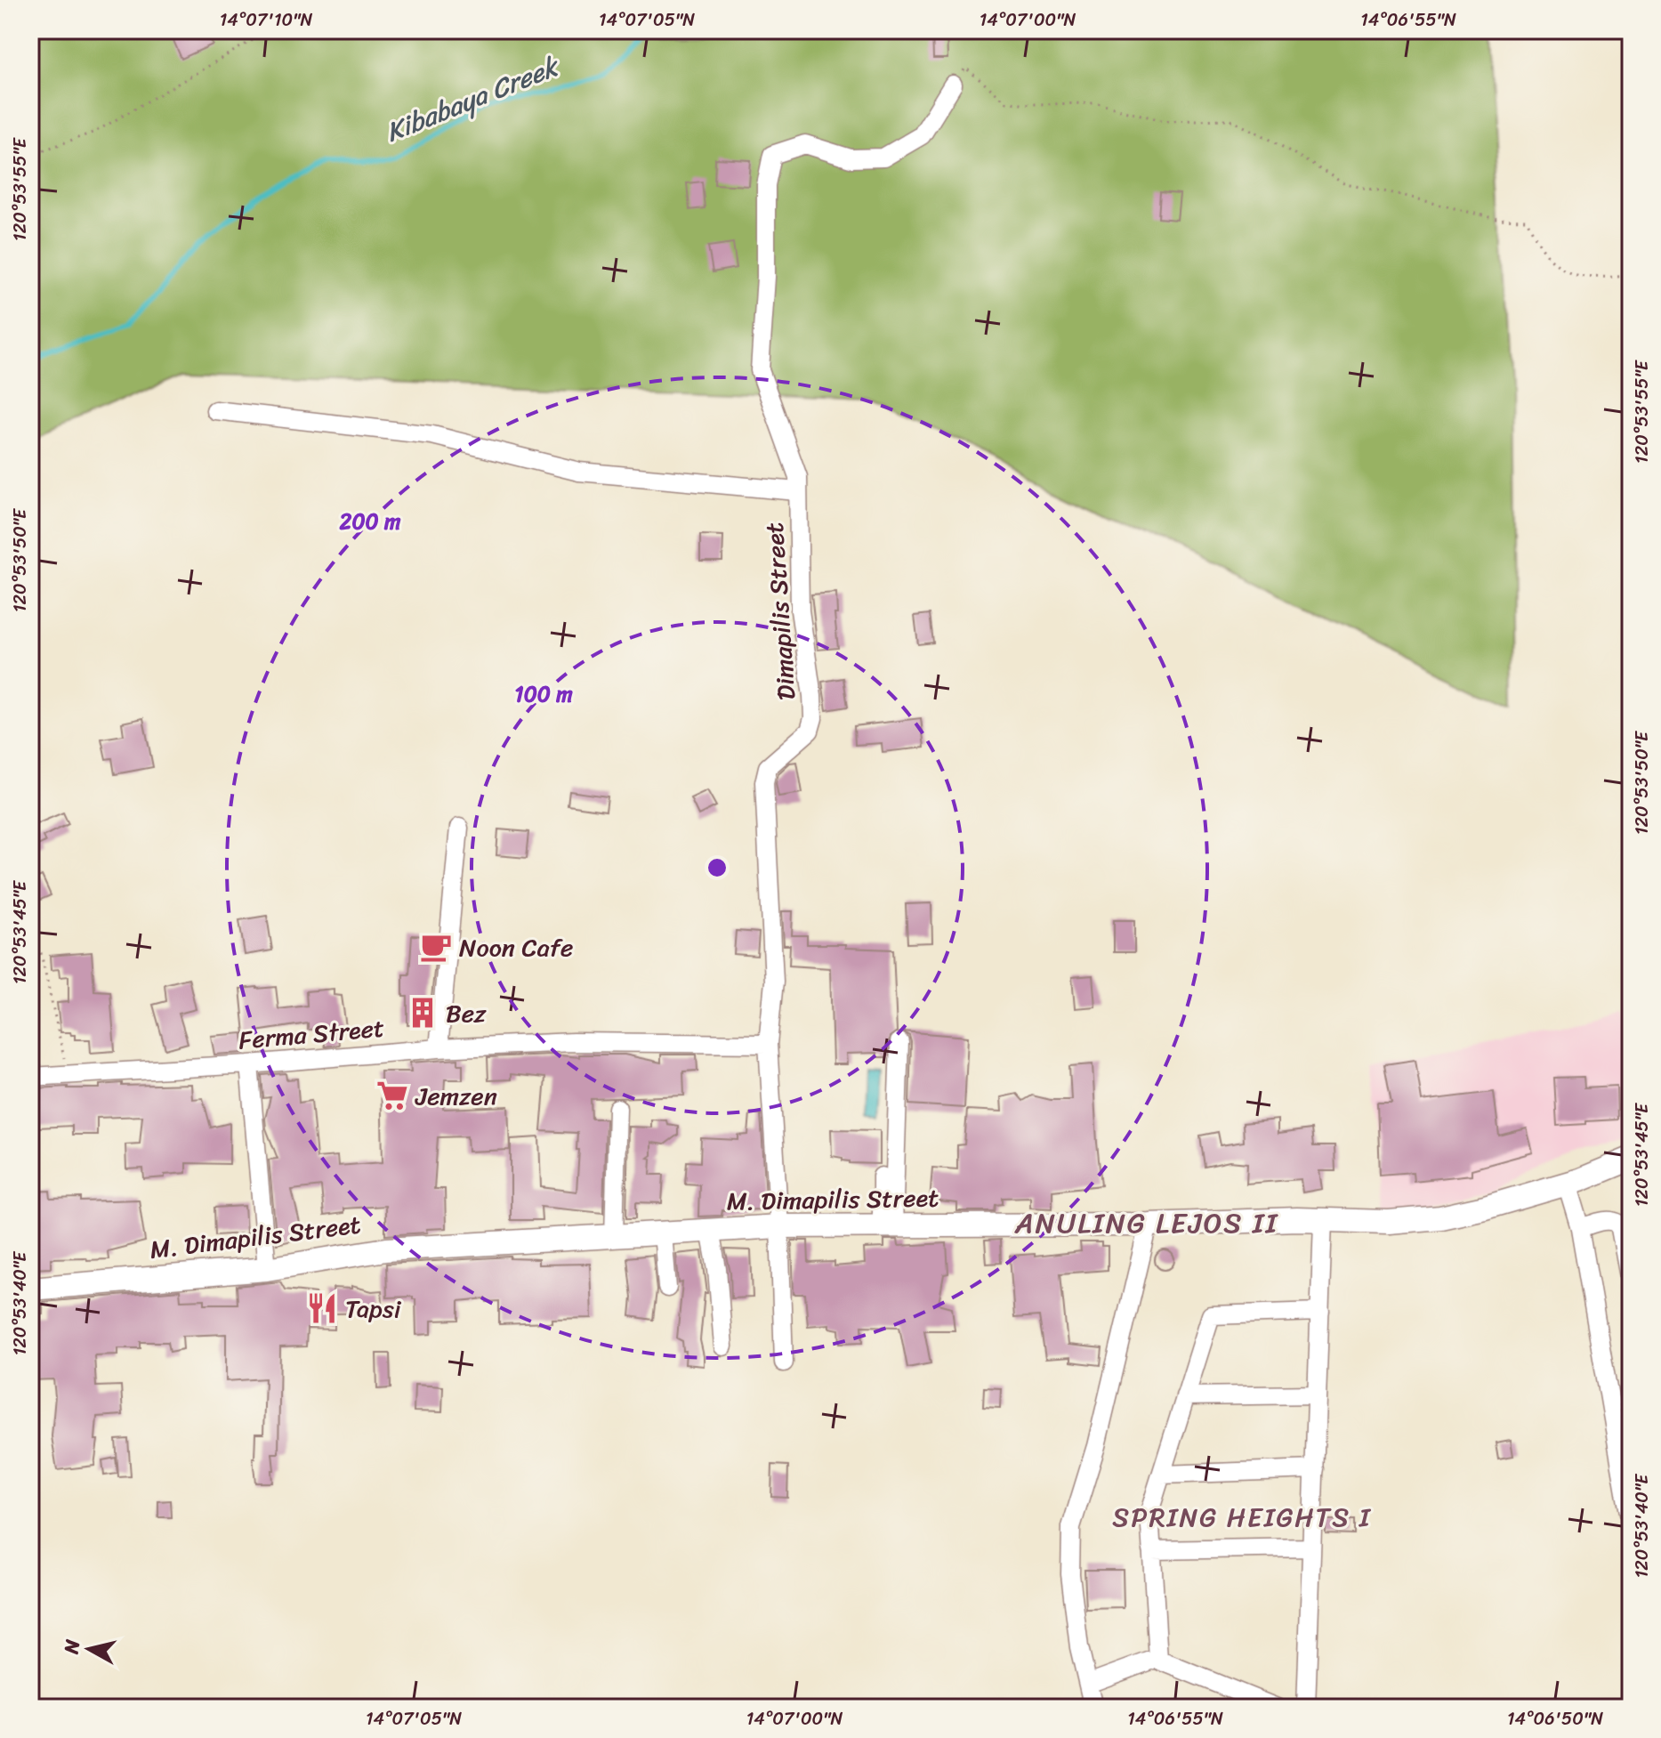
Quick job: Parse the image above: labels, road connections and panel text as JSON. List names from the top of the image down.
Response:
{
  "streets": {
    "main road": ["M. Dimapilis Street"],
    "street": ["Dimapilis Street", "Ferma Street"]
  },
  "crossings": [
    ["Dimapilis Street", "Ferma Street"],
    ["Dimapilis Street", "M. Dimapilis Street"]
  ],
  "districts": ["ANULING LEJOS II", "SPRING HEIGHTS I"],
  "water": ["Kibabaya Creek"],
  "places": {
    "cafe": ["Noon Cafe"],
    "building": ["Bez"],
    "supermarket": ["Jemzen"],
    "restaurant": ["Tapsi"]
  },
  "north": "left",
  "coordinates": [
    "14°07'10\"N",
    "14°07'05\"N",
    "14°07'00\"N",
    "14°06'55\"N",
    "120°53'55\"E",
    "120°53'50\"E",
    "120°53'45\"E",
    "120°53'40\"E",
    "14°06'50\"N"
  ],
  "rings": ["200 m", "100 m"]
}
